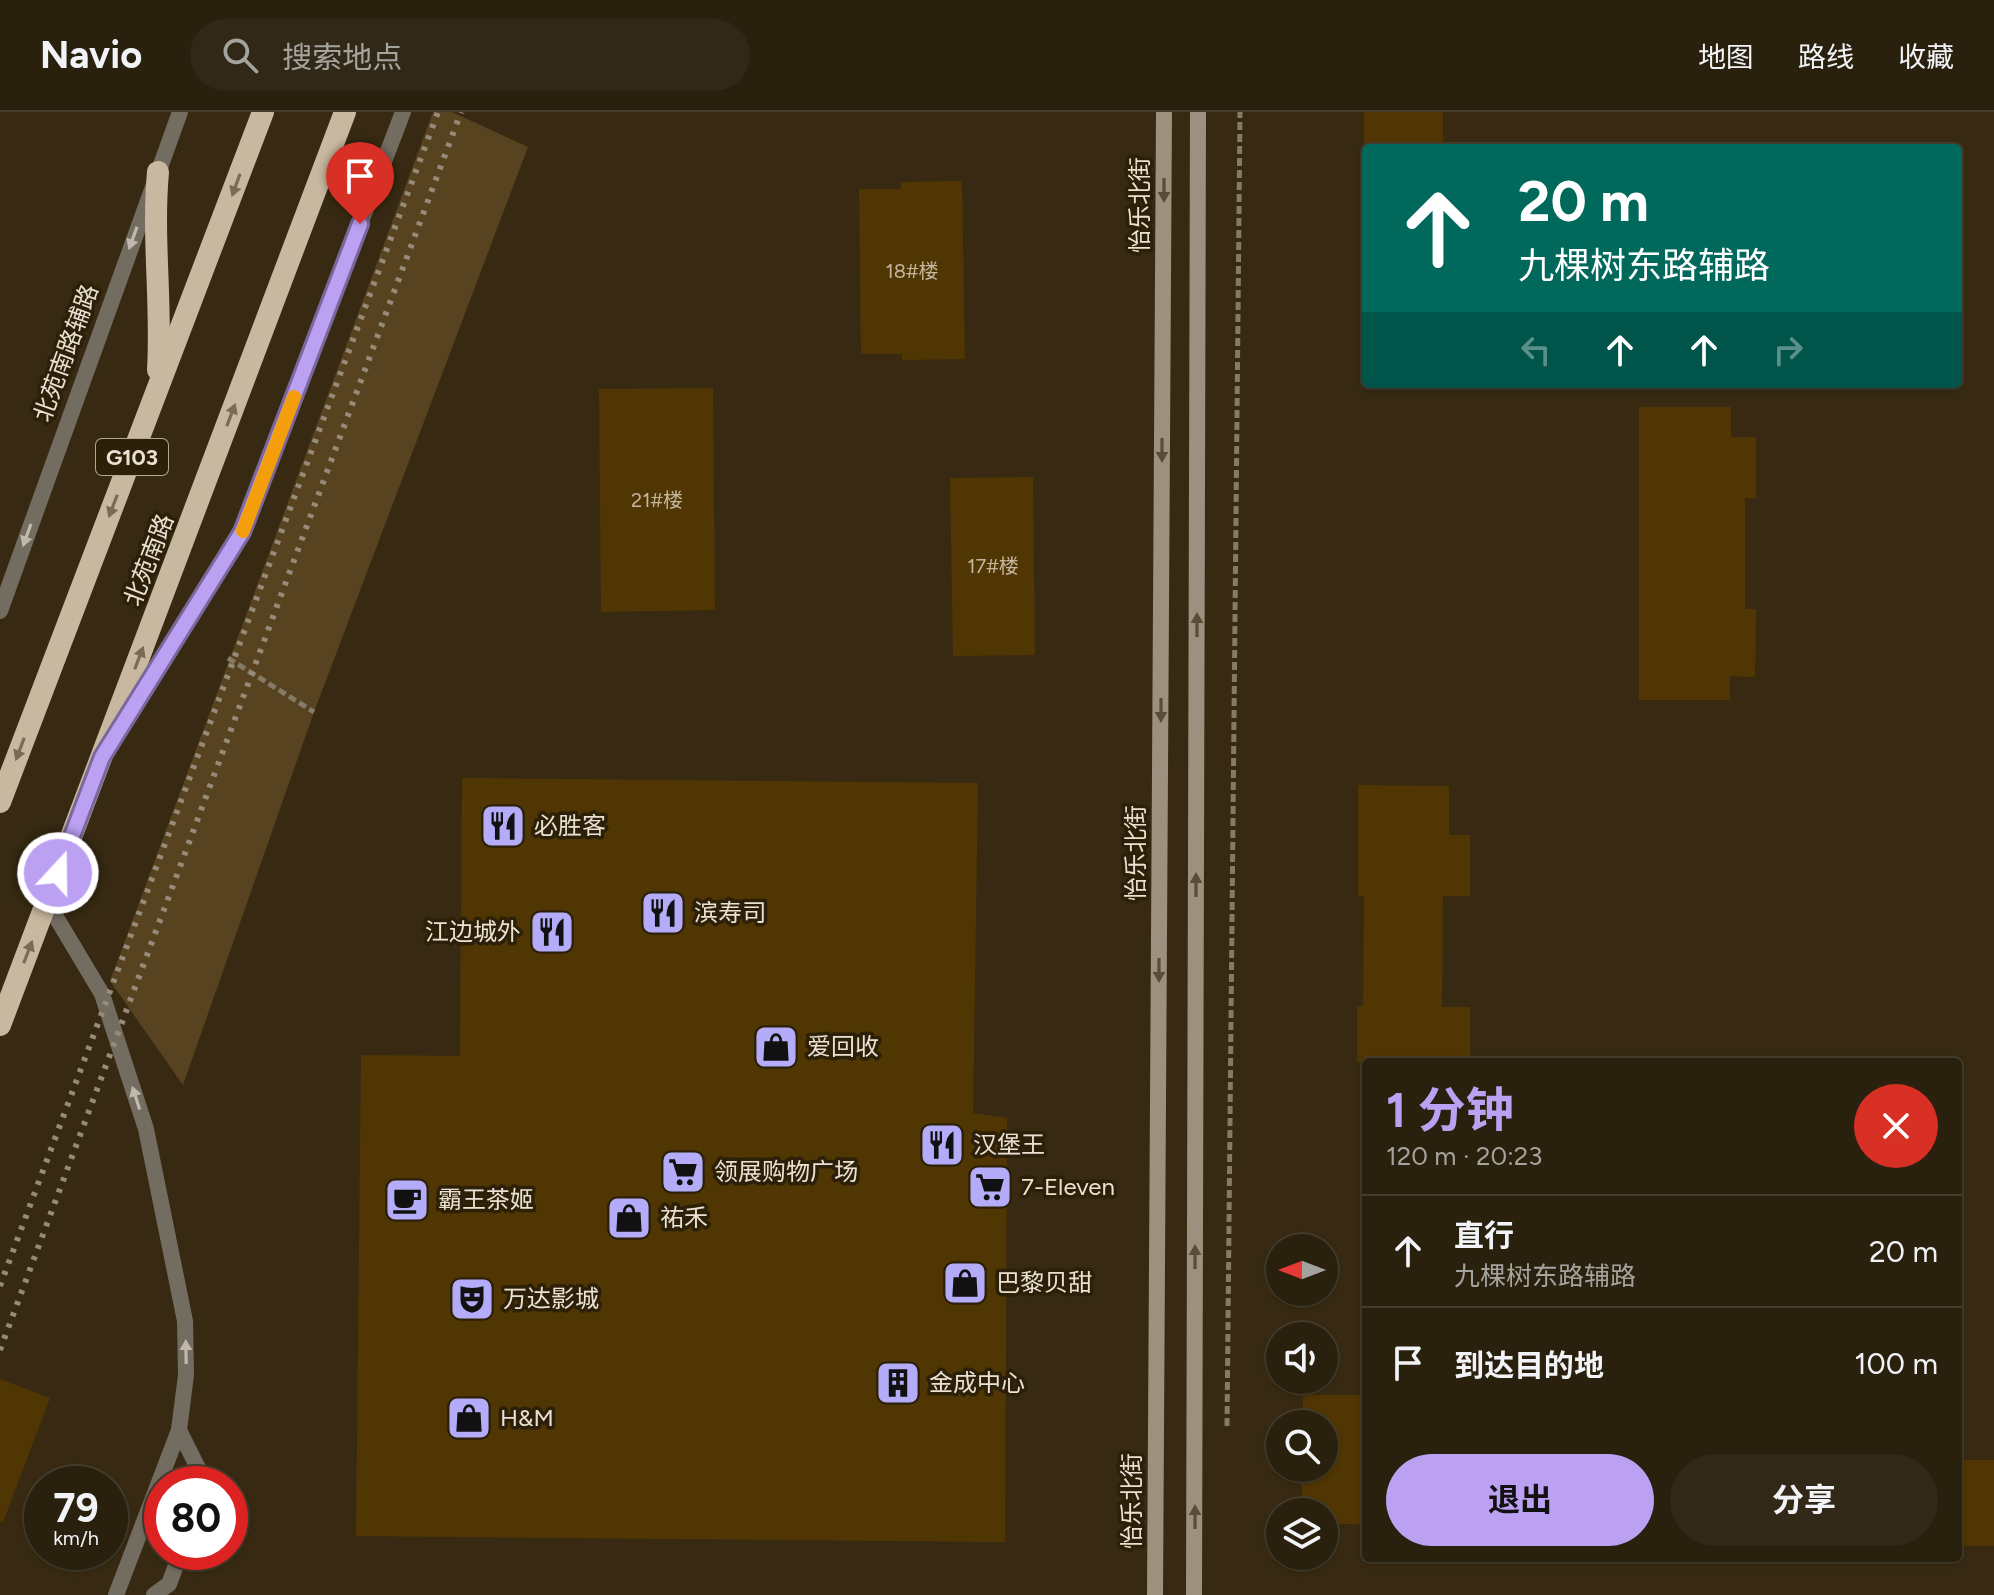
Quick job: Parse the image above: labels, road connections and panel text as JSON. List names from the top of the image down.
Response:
{
  "streets": {
    "highway": ["G103", "北苑南路"],
    "main road": ["怡乐北街"],
    "street": ["北苑南路辅路"]
  },
  "one_way": ["北苑南路辅路"],
  "places": {
    "restaurant": [
      "必胜客",
      "滨寿司",
      "江边城外",
      "汉堡王"
    ],
    "shop": [
      "爱回收",
      "祐禾",
      "巴黎贝甜",
      "H&M"
    ],
    "supermarket": ["领展购物广场", "7-Eleven"],
    "cafe": ["霸王茶姬"],
    "theatre": ["万达影城"],
    "building": ["金成中心"]
  },
  "house_numbers": ["18#楼", "21#楼", "17#楼"],
  "north": "left",
  "page": {
    "header": "Navio",
    "search": "搜索地点",
    "nav": ["地图", "路线", "收藏"],
    "turn": ["20 m", "九棵树东路辅路"],
    "heading": ["1 分钟", "120 m · 20:23"],
    "list": [
      {
        "name": "直行",
        "note": "九棵树东路辅路",
        "value": "20 m"
      },
      {
        "name": "到达目的地",
        "value": "100 m"
      }
    ],
    "buttons": ["退出", "分享"],
    "speed": "79 km/h",
    "limit": "80"
  }
}
